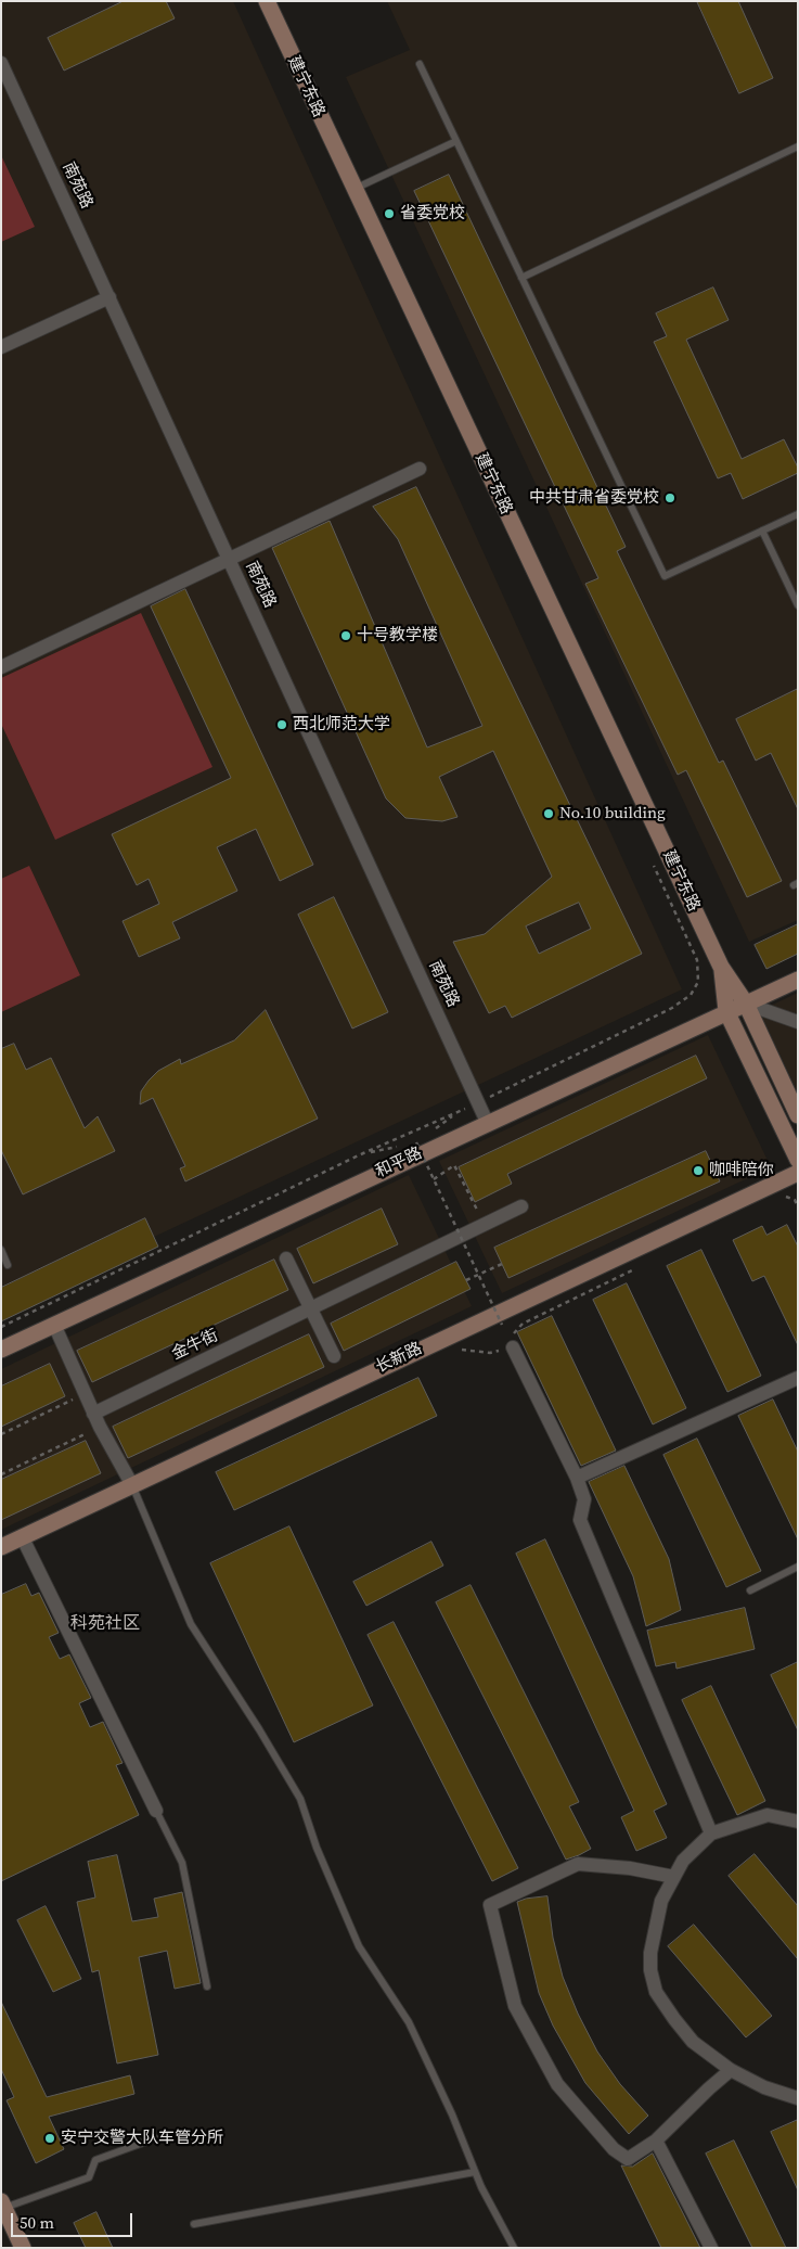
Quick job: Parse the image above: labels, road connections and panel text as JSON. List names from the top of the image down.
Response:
{
  "streets": {
    "street": [
      "建宁东路",
      "南苑路",
      "和平路",
      "金牛街",
      "长新路"
    ]
  },
  "crossings": [
    ["建宁东路", "和平路"],
    ["南苑路", "和平路"]
  ],
  "districts": ["科苑社区"],
  "places": [
    "省委党校",
    "中共甘肃省委党校",
    "十号教学楼",
    "西北师范大学",
    "No.10 building",
    "咖啡陪你",
    "安宁交警大队车管分所"
  ],
  "scale_bar": "50 m"
}
